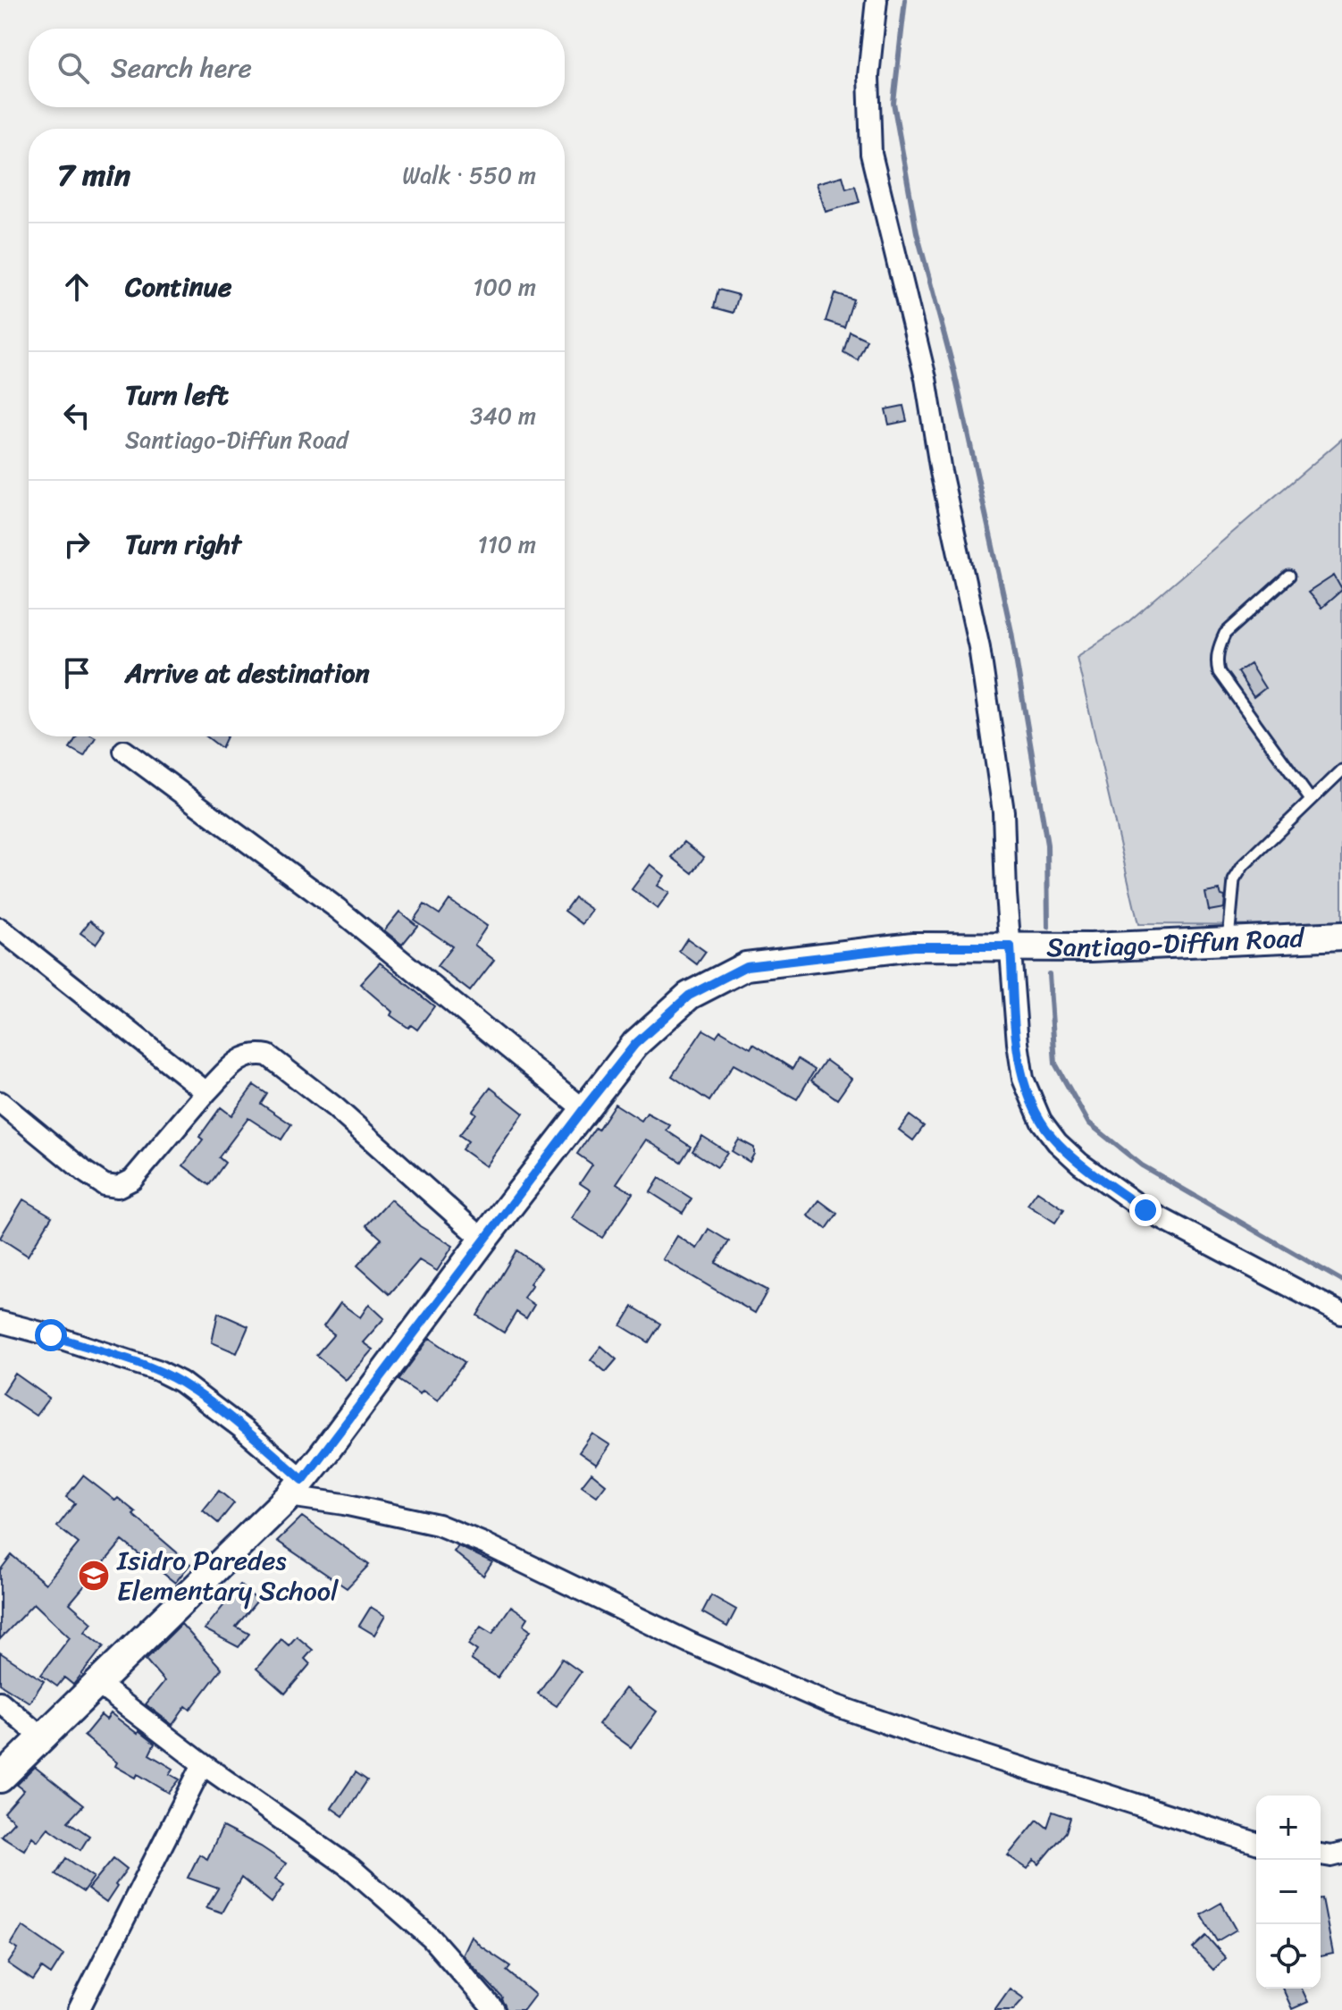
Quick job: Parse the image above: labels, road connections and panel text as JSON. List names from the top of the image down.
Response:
{
  "streets": {
    "main road": ["Santiago-Diffun Road"]
  },
  "places": {
    "school or university": ["Isidro Paredes Elementary School"]
  },
  "page": {
    "search": "Search here",
    "heading": ["7 min", "Walk · 550 m"],
    "list": [
      ["Continue", "100 m"],
      ["Turn left", "Santiago-Diffun Road", "340 m"],
      ["Turn right", "110 m"],
      "Arrive at destination"
    ],
    "map_buttons": ["+", "−"]
  }
}
